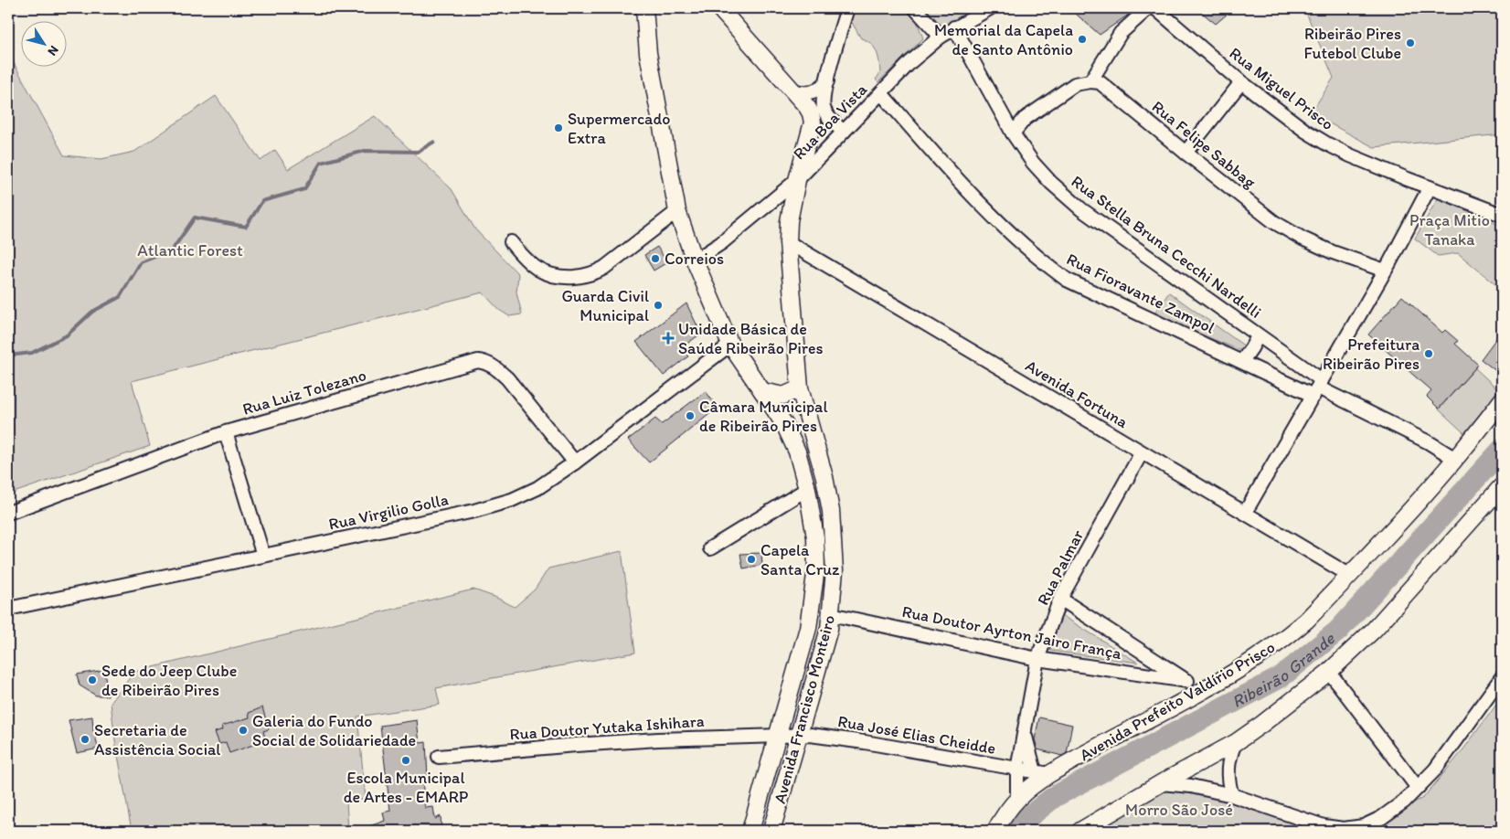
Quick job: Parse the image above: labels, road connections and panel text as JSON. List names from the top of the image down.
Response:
{
  "streets": {
    "main road": ["Avenida Prefeito Valdírio Prisco", "Avenida Francisco Monteiro"],
    "street": [
      "Rua Miguel Prisco",
      "Rua Boa Vista",
      "Rua Felipe Sabbag",
      "Rua Stella Bruna Cecchi Nardelli",
      "Rua Fioravante Zampol",
      "Rua Luiz Tolezano",
      "Avenida Fortuna",
      "Rua Virgilio Golla",
      "Rua Palmar",
      "Rua Doutor Ayrton Jairo França",
      "Rua Doutor Yutaka Ishihara",
      "Rua José Elias Cheidde"
    ]
  },
  "crossings": [
    ["Rua Boa Vista", "Rua Stella Bruna Cecchi Nardelli"],
    ["Rua Boa Vista", "Rua Fioravante Zampol"],
    ["Rua Boa Vista", "Avenida Francisco Monteiro"],
    ["Rua Stella Bruna Cecchi Nardelli", "Rua Fioravante Zampol"],
    ["Rua Luiz Tolezano", "Rua Virgilio Golla"],
    ["Avenida Fortuna", "Rua Palmar"],
    ["Avenida Fortuna", "Avenida Prefeito Valdírio Prisco"],
    ["Avenida Fortuna", "Avenida Francisco Monteiro"],
    ["Rua Virgilio Golla", "Avenida Francisco Monteiro"],
    ["Rua Palmar", "Rua Doutor Ayrton Jairo França"],
    ["Rua Palmar", "Avenida Prefeito Valdírio Prisco"],
    ["Rua Palmar", "Rua José Elias Cheidde"],
    ["Rua Doutor Ayrton Jairo França", "Avenida Francisco Monteiro"],
    ["Avenida Prefeito Valdírio Prisco", "Rua José Elias Cheidde"],
    ["Avenida Francisco Monteiro", "Rua Doutor Yutaka Ishihara"],
    ["Avenida Francisco Monteiro", "Rua José Elias Cheidde"],
    ["Rua Doutor Yutaka Ishihara", "Rua José Elias Cheidde"]
  ],
  "water": ["Ribeirão Grande"],
  "parks": ["Praça Mitio Tanaka", "Atlantic Forest", "Morro São José"],
  "places": {
    "other": [
      "Memorial da Capela de Santo Antônio",
      "Ribeirão Pires Futebol Clube",
      "Supermercado Extra",
      "Correios",
      "Guarda Civil Municipal",
      "Prefeitura Ribeirão Pires",
      "Câmara Municipal de Ribeirão Pires",
      "Capela Santa Cruz",
      "Sede do Jeep Clube de Ribeirão Pires",
      "Galeria do Fundo Social de Solidariedade",
      "Secretaria de Assistência Social",
      "Escola Municipal de Artes - EMARP"
    ],
    "health": ["Unidade Básica de Saúde Ribeirão Pires"]
  },
  "north": "bottom right"
}
